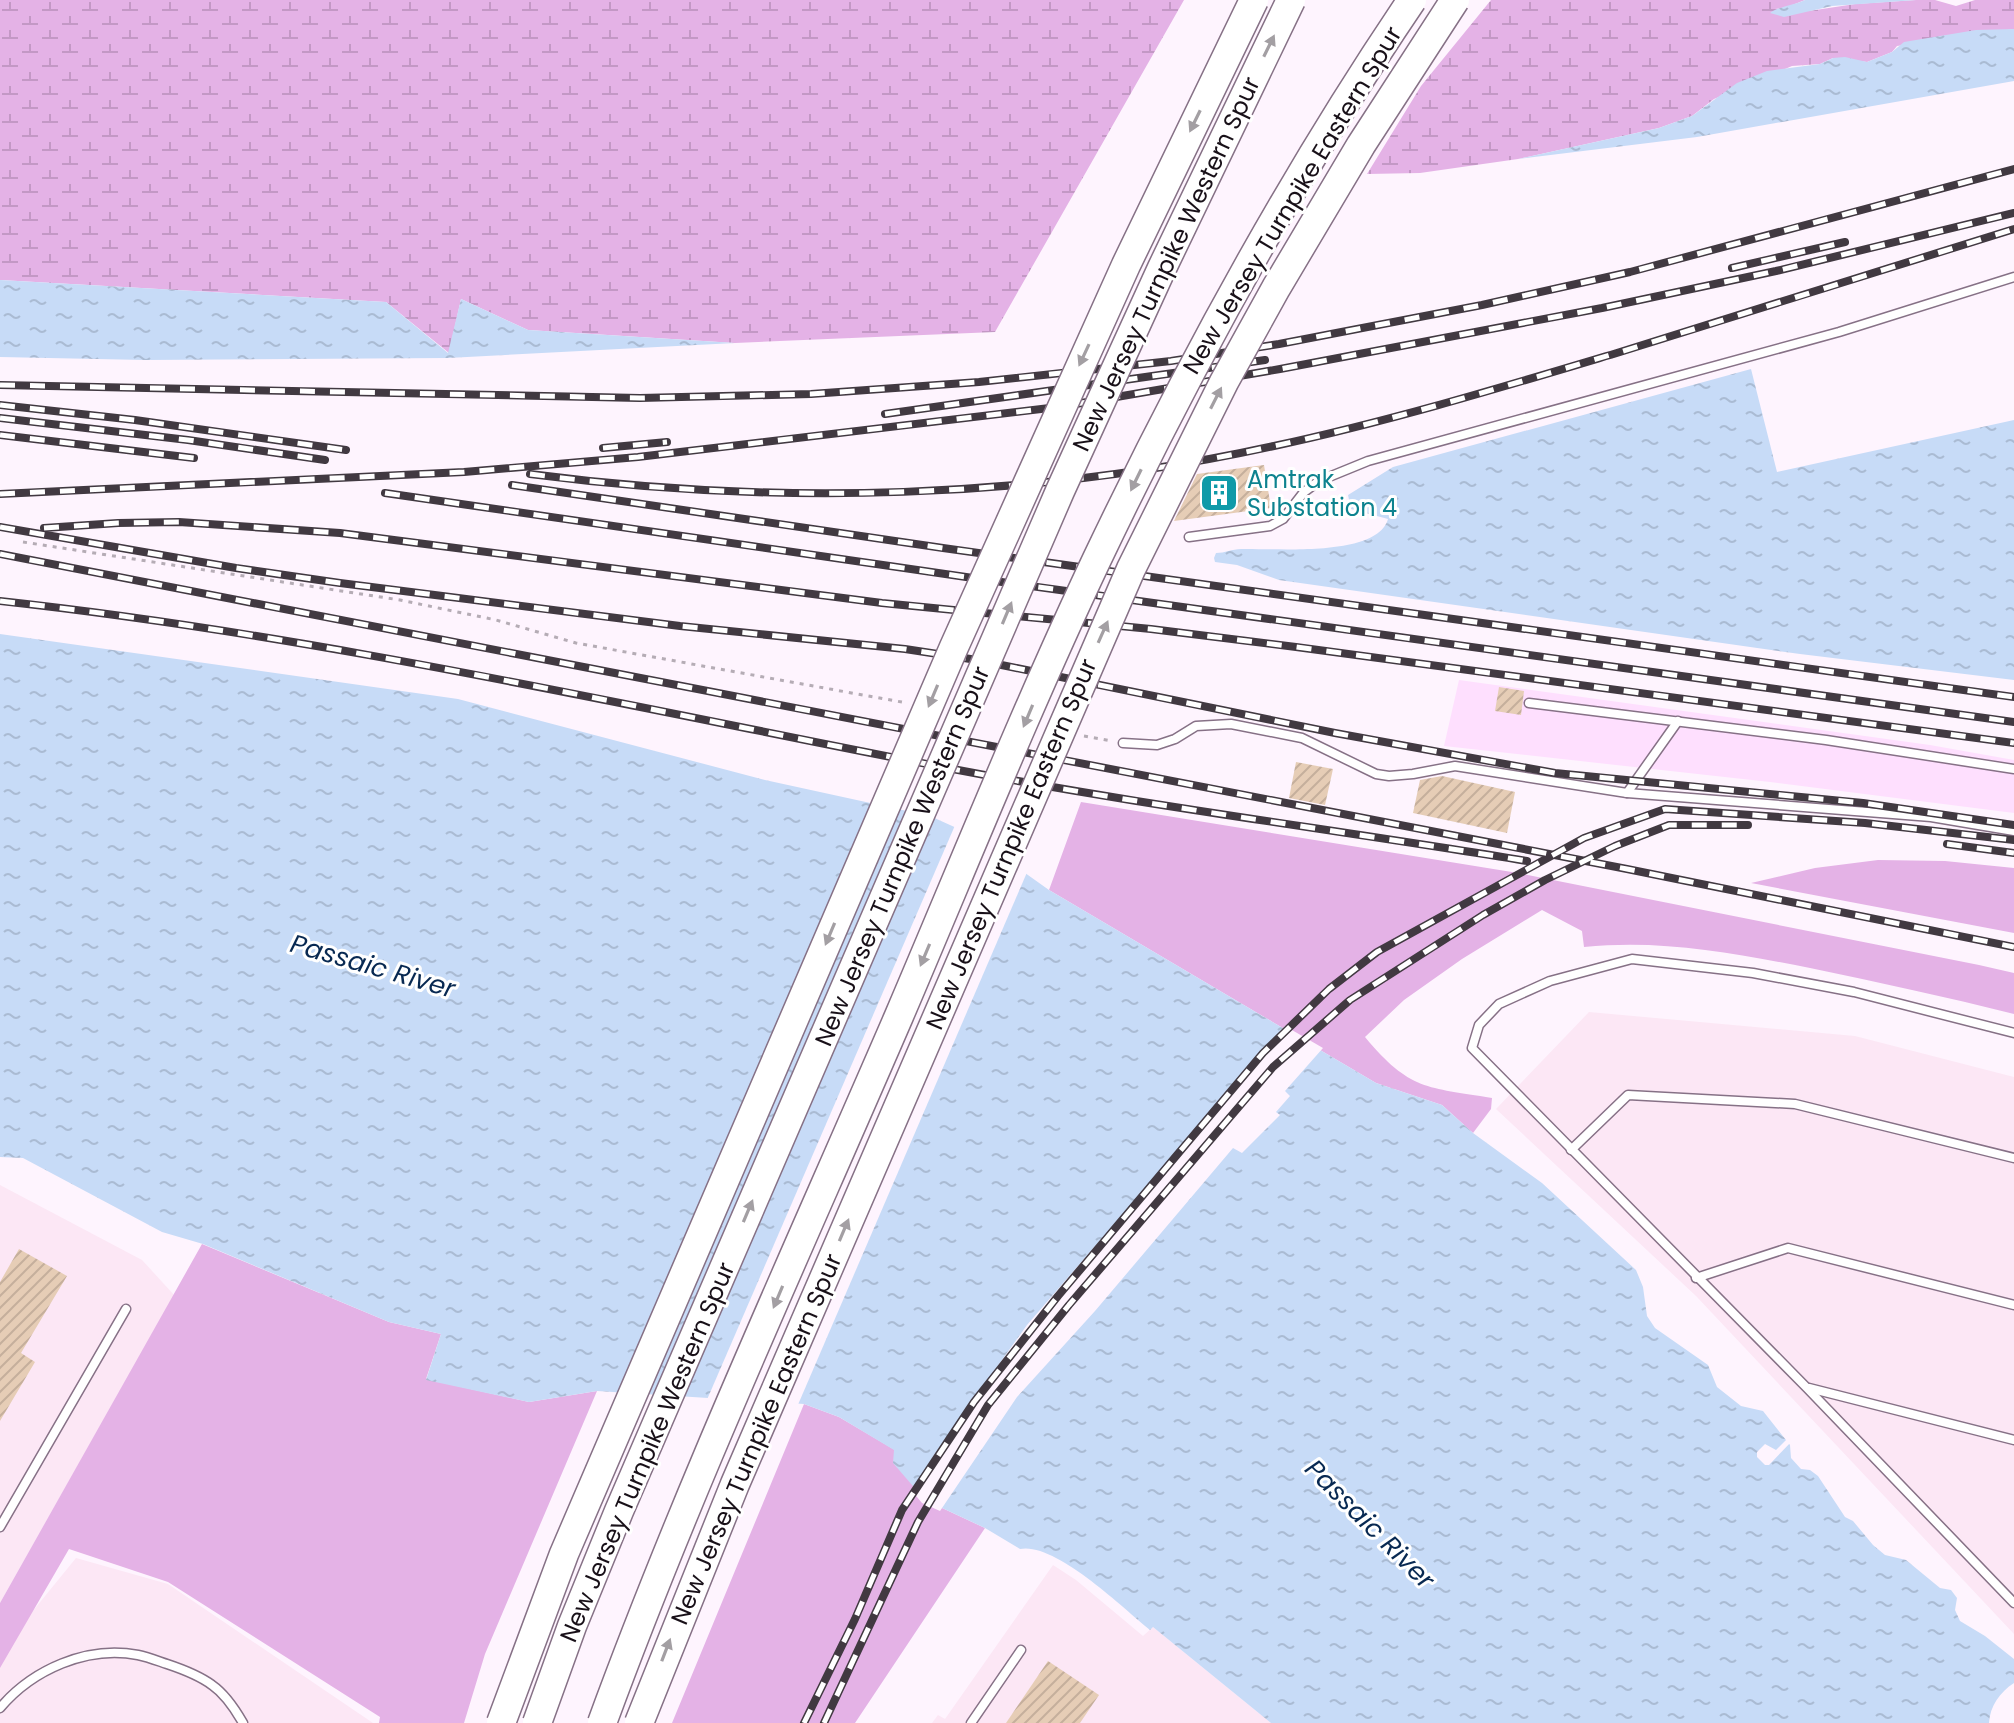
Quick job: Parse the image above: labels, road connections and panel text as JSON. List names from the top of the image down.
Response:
{
  "streets": {
    "highway": ["New Jersey Turnpike Eastern Spur", "New Jersey Turnpike Western Spur"]
  },
  "water": ["Passaic River"],
  "places": {
    "building": ["Amtrak Substation 4"]
  }
}
